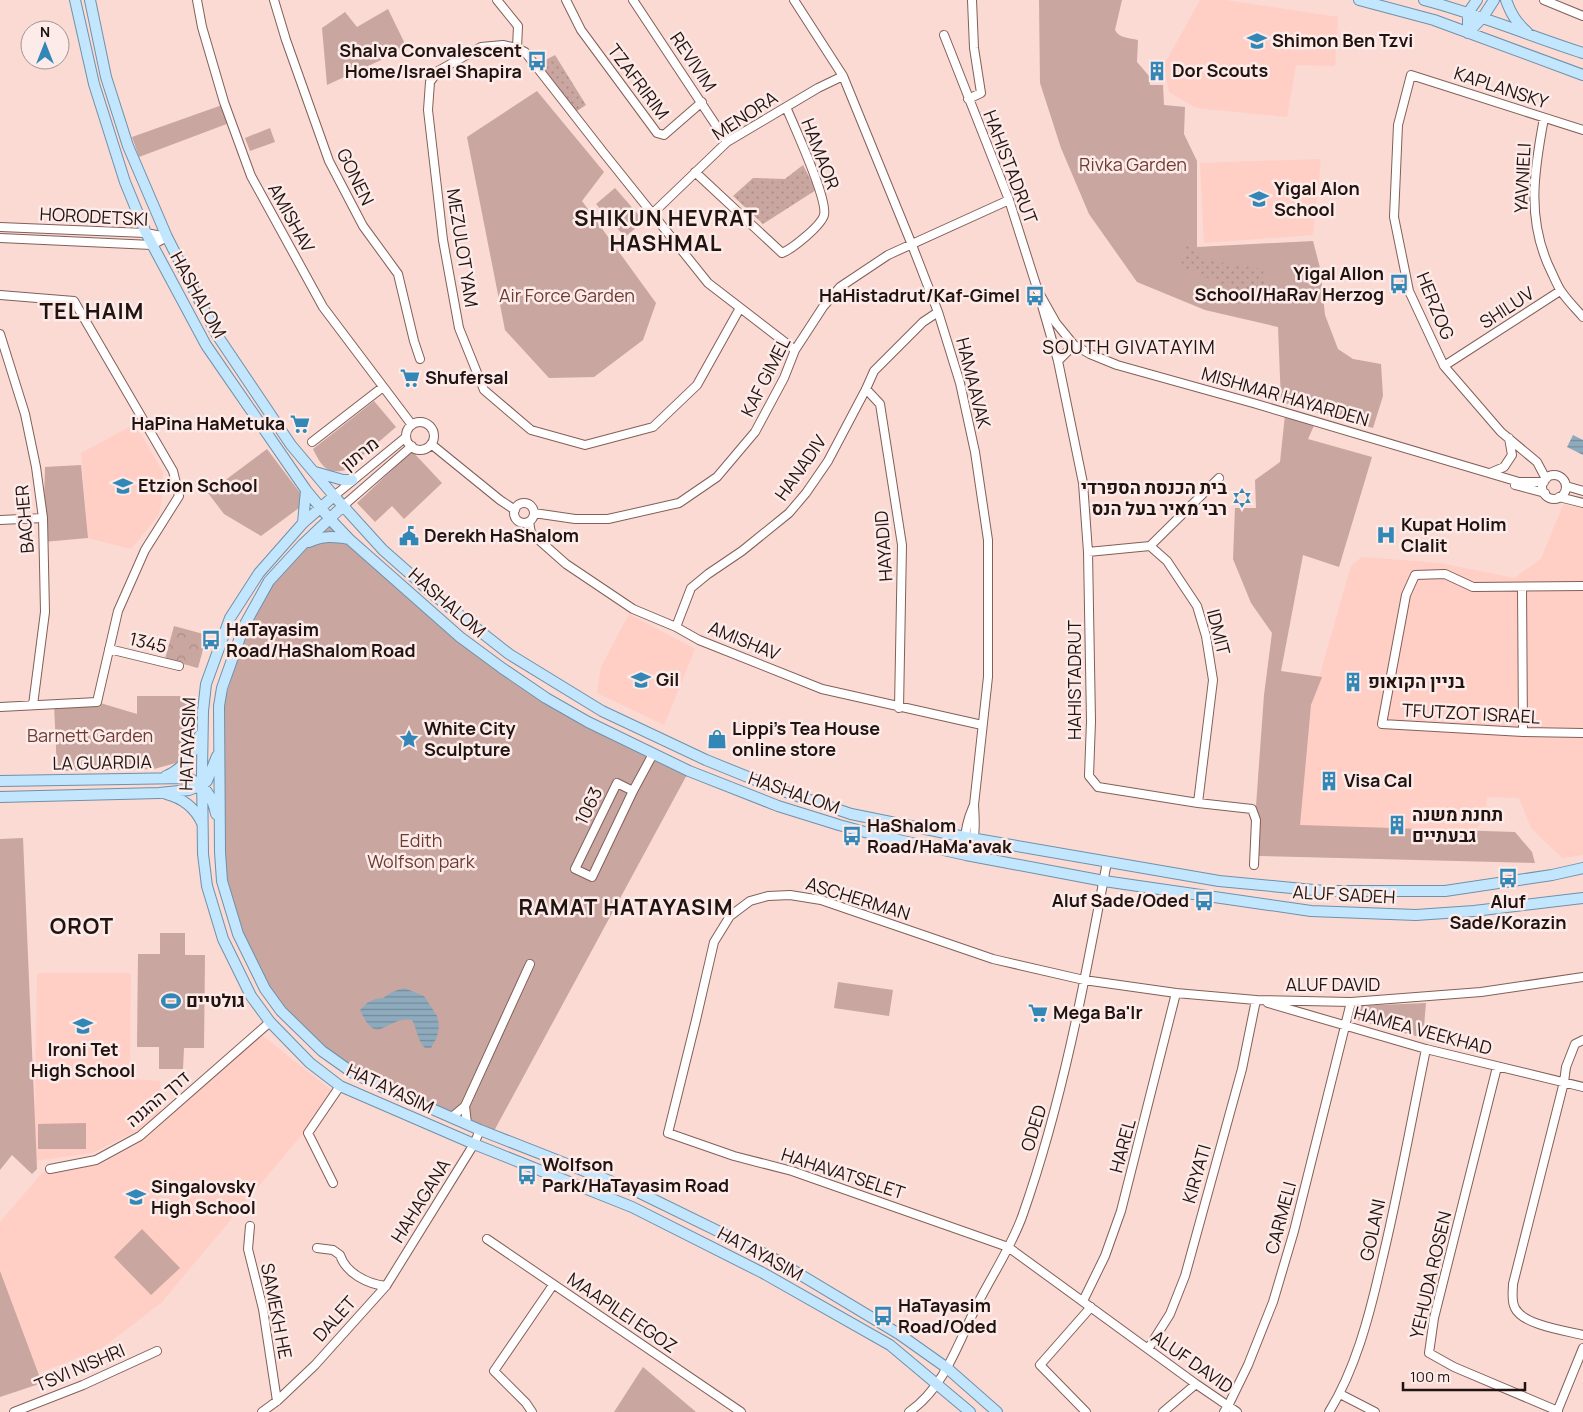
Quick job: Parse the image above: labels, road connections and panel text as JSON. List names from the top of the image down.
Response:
{
  "streets": {
    "main road": [
      "HASHALOM",
      "HATAYASIM",
      "LA GUARDIA",
      "ALUF SADEH"
    ],
    "street": [
      "REVIVIM",
      "TZAFRIRIM",
      "KAPLANSKY",
      "MENORA",
      "HAMAOR",
      "HAHISTADRUT",
      "GONEN",
      "YAVNIELI",
      "HORODETSKI",
      "AMISHAV",
      "MEZULOT YAM",
      "HERZOG",
      "SHILUV",
      "KAF GIMEL",
      "HAMAAVAK",
      "MISHMAR HAYARDEN",
      "מרתון",
      "HANADIV",
      "BACHER",
      "HAYADID",
      "IDMIT",
      "1345",
      "TFUTZOT ISRAEL",
      "1063",
      "ASCHERMAN",
      "ALUF DAVID",
      "HAMEA VEEKHAD",
      "דרך ההגנה",
      "ODED",
      "HAREL",
      "HAHAVATSELET",
      "KIRYATI",
      "HAHAGANA",
      "CARMELI",
      "GOLANI",
      "YEHUDA ROSEN",
      "SAMEKH HE",
      "MAAPILEI EGOZ",
      "DALET",
      "TSVI NISHRI"
    ]
  },
  "crossings": [
    ["REVIVIM", "TZAFRIRIM"],
    ["REVIVIM", "MENORA"],
    ["KAPLANSKY", "YAVNIELI"],
    ["KAPLANSKY", "HERZOG"],
    ["MENORA", "HAMAOR"],
    ["MENORA", "HAMAAVAK"],
    ["HAHISTADRUT", "KAF GIMEL"],
    ["HAHISTADRUT", "MISHMAR HAYARDEN"],
    ["HAHISTADRUT", "IDMIT"],
    ["YAVNIELI", "SHILUV"],
    ["HORODETSKI", "HASHALOM"],
    ["AMISHAV", "KAF GIMEL"],
    ["AMISHAV", "HAMAAVAK"],
    ["AMISHAV", "מרתון"],
    ["AMISHAV", "HANADIV"],
    ["AMISHAV", "HAYADID"],
    ["HASHALOM", "HAMAAVAK"],
    ["HASHALOM", "מרתון"],
    ["HASHALOM", "HATAYASIM"],
    ["HASHALOM", "1063"],
    ["HASHALOM", "ALUF SADEH"],
    ["HASHALOM", "ODED"],
    ["HERZOG", "SHILUV"],
    ["HERZOG", "MISHMAR HAYARDEN"],
    ["KAF GIMEL", "HAMAAVAK"],
    ["HAMAAVAK", "HANADIV"],
    ["מרתון", "HATAYASIM"],
    ["HANADIV", "HAYADID"],
    ["HATAYASIM", "LA GUARDIA"],
    ["HATAYASIM", "דרך ההגנה"],
    ["HATAYASIM", "ODED"],
    ["HATAYASIM", "HAHAGANA"],
    ["ALUF SADEH", "ODED"],
    ["ASCHERMAN", "ALUF DAVID"],
    ["ASCHERMAN", "ODED"],
    ["ASCHERMAN", "HAHAVATSELET"],
    ["ALUF DAVID", "HAMEA VEEKHAD"],
    ["ALUF DAVID", "ODED"],
    ["ALUF DAVID", "HAREL"],
    ["ALUF DAVID", "HAHAVATSELET"],
    ["ALUF DAVID", "KIRYATI"],
    ["ALUF DAVID", "CARMELI"],
    ["HAMEA VEEKHAD", "KIRYATI"],
    ["HAMEA VEEKHAD", "CARMELI"],
    ["HAMEA VEEKHAD", "GOLANI"],
    ["HAMEA VEEKHAD", "YEHUDA ROSEN"],
    ["ODED", "HAHAVATSELET"],
    ["HAHAGANA", "DALET"],
    ["SAMEKH HE", "DALET"]
  ],
  "districts": [
    "SHIKUN HEVRAT HASHMAL",
    "TEL HAIM",
    "SOUTH GIVATAYIM",
    "RAMAT HATAYASIM",
    "OROT"
  ],
  "parks": [
    "Rivka Garden",
    "Air Force Garden",
    "Barnett Garden",
    "Edith Wolfson park"
  ],
  "places": {
    "school or university": [
      "Shimon Ben Tzvi",
      "Yigal Alon School",
      "Etzion School",
      "Gil",
      "Ironi Tet High School",
      "Singalovsky High School"
    ],
    "bus stop": [
      "Shalva Convalescent Home/Israel Shapira",
      "Yigal Allon School/HaRav Herzog",
      "HaHistadrut/Kaf-Gimel",
      "HaTayasim Road/HaShalom Road",
      "HaShalom Road/HaMa'avak",
      "Aluf Sade/Korazin",
      "Aluf Sade/Oded",
      "Wolfson Park/HaTayasim Road",
      "HaTayasim Road/Oded"
    ],
    "building": [
      "Dor Scouts",
      "בניין הקואופ",
      "Visa Cal",
      "תחנת משנה גבעתיים"
    ],
    "supermarket": ["Shufersal", "HaPina HaMetuka", "Mega Ba'Ir"],
    "synagogue": ["בית הכנסת הספרדי רבי מאיר בעל הנס"],
    "hospital": ["Kupat Holim Clalit"],
    "public building": ["Derekh HaShalom"],
    "place": ["White City Sculpture"],
    "shop": ["Lippi’s Tea House online store"],
    "sports": ["גולטיים"]
  },
  "scale_bar": "100 m",
  "north": "top"
}
